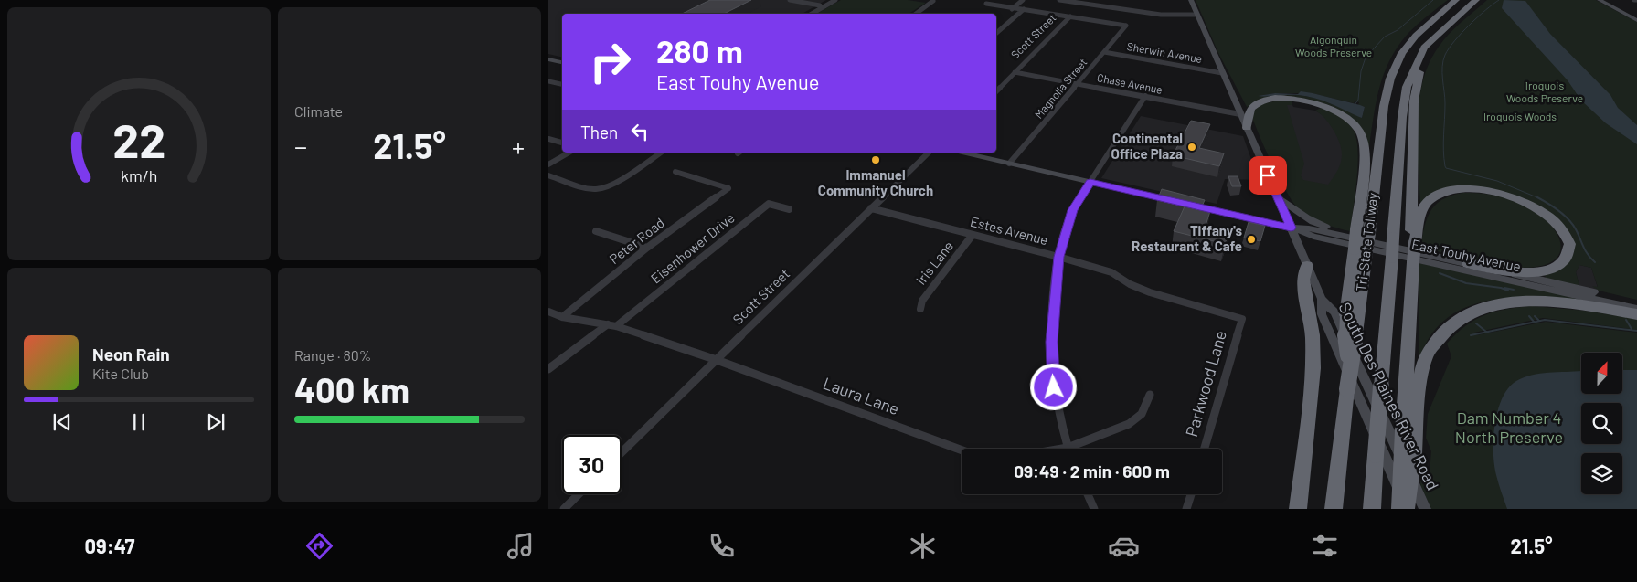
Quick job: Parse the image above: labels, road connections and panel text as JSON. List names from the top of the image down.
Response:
{
  "streets": {
    "highway": ["Tri-State Tollway"],
    "main road": ["East Touhy Avenue", "South Des Plaines River Road"],
    "street": [
      "Scott Street",
      "Sherwin Avenue",
      "Chase Avenue",
      "Magnolia Street",
      "Estes Avenue",
      "Peter Road",
      "Eisenhower Drive",
      "Iris Lane",
      "Parkwood Lane",
      "Laura Lane"
    ]
  },
  "crossings": [
    ["Scott Street", "Chase Avenue"],
    ["Scott Street", "Magnolia Street"],
    ["Scott Street", "Estes Avenue"],
    ["Scott Street", "Laura Lane"],
    ["Sherwin Avenue", "Magnolia Street"],
    ["Sherwin Avenue", "South Des Plaines River Road"],
    ["Chase Avenue", "Magnolia Street"],
    ["Chase Avenue", "South Des Plaines River Road"],
    ["Magnolia Street", "East Touhy Avenue"],
    ["Estes Avenue", "Iris Lane"],
    ["Estes Avenue", "Parkwood Lane"],
    ["Peter Road", "Laura Lane"],
    ["Tri-State Tollway", "East Touhy Avenue"],
    ["Eisenhower Drive", "Laura Lane"],
    ["East Touhy Avenue", "South Des Plaines River Road"]
  ],
  "parks": [
    "Algonquin Woods Preserve",
    "Iroquois Woods Preserve",
    "Iroquois Woods",
    "Dam Number 4 North Preserve"
  ],
  "places": ["Continental Office Plaza", "Immanuel Community Church", "Tiffany's Restaurant & Cafe"],
  "north": "top",
  "page": {
    "tile": [
      "Climate",
      ["Range · 80%", "400 km"]
    ],
    "turn": ["280 m", "East Touhy Avenue"],
    "then": "Then",
    "heat": ["−", "21.5°", "+"],
    "song": ["Neon Rain", "Kite Club"],
    "limit": "30",
    "trip": "09:49 · 2 min · 600 m",
    "tabs": ["09:47", "21.5°"],
    "gauge": ["22", "km/h"]
  }
}
